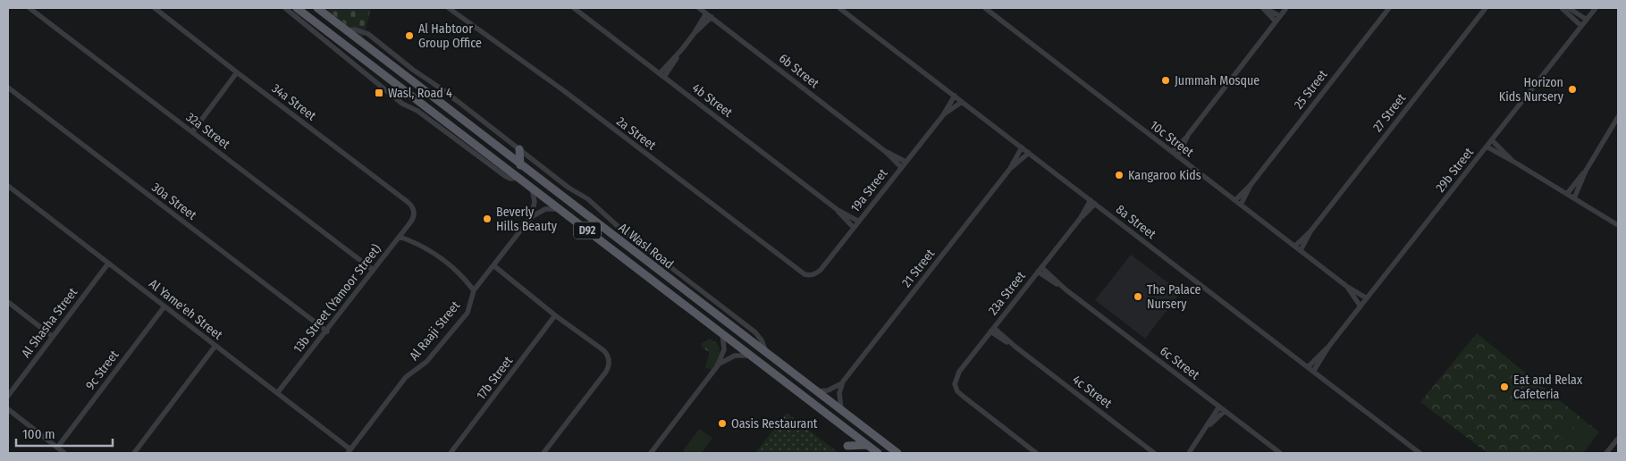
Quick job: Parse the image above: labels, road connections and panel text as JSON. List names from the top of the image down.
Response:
{
  "streets": {
    "main road": ["D92", "Al Wasl Road"],
    "street": [
      "6b Street",
      "25 Street",
      "4b Street",
      "34a Street",
      "27 Street",
      "32a Street",
      "2a Street",
      "10c Street",
      "29b Street",
      "19a Street",
      "30a Street",
      "8a Street",
      "21 Street",
      "23a Street",
      "13b Street (Yamoor Street)",
      "Al Yame'eh Street",
      "Al Shasha Street",
      "Al Raaji Street",
      "6c Street",
      "9c Street",
      "17b Street",
      "4c Street"
    ]
  },
  "crossings": [
    ["6b Street", "19a Street"],
    ["25 Street", "10c Street"],
    ["4b Street", "19a Street"],
    ["34a Street", "13b Street (Yamoor Street)"],
    ["27 Street", "10c Street"],
    ["32a Street", "13b Street (Yamoor Street)"],
    ["2a Street", "19a Street"],
    ["10c Street", "29b Street"],
    ["29b Street", "8a Street"],
    ["19a Street", "8a Street"],
    ["30a Street", "13b Street (Yamoor Street)"],
    ["8a Street", "21 Street"],
    ["8a Street", "23a Street"],
    ["Al Wasl Road", "21 Street"],
    ["23a Street", "6c Street"],
    ["23a Street", "4c Street"],
    ["13b Street (Yamoor Street)", "Al Yame'eh Street"],
    ["Al Yame'eh Street", "Al Shasha Street"],
    ["Al Yame'eh Street", "Al Raaji Street"],
    ["Al Yame'eh Street", "9c Street"]
  ],
  "places": {
    "other": [
      "Al Habtoor Group Office",
      "Jummah Mosque",
      "Horizon Kids Nursery",
      "Kangaroo Kids",
      "Beverly Hills Beauty",
      "The Palace Nursery",
      "Eat and Relax Cafeteria",
      "Oasis Restaurant"
    ],
    "transit": ["Wasl, Road 4"]
  },
  "scale_bar": "100 m"
}
